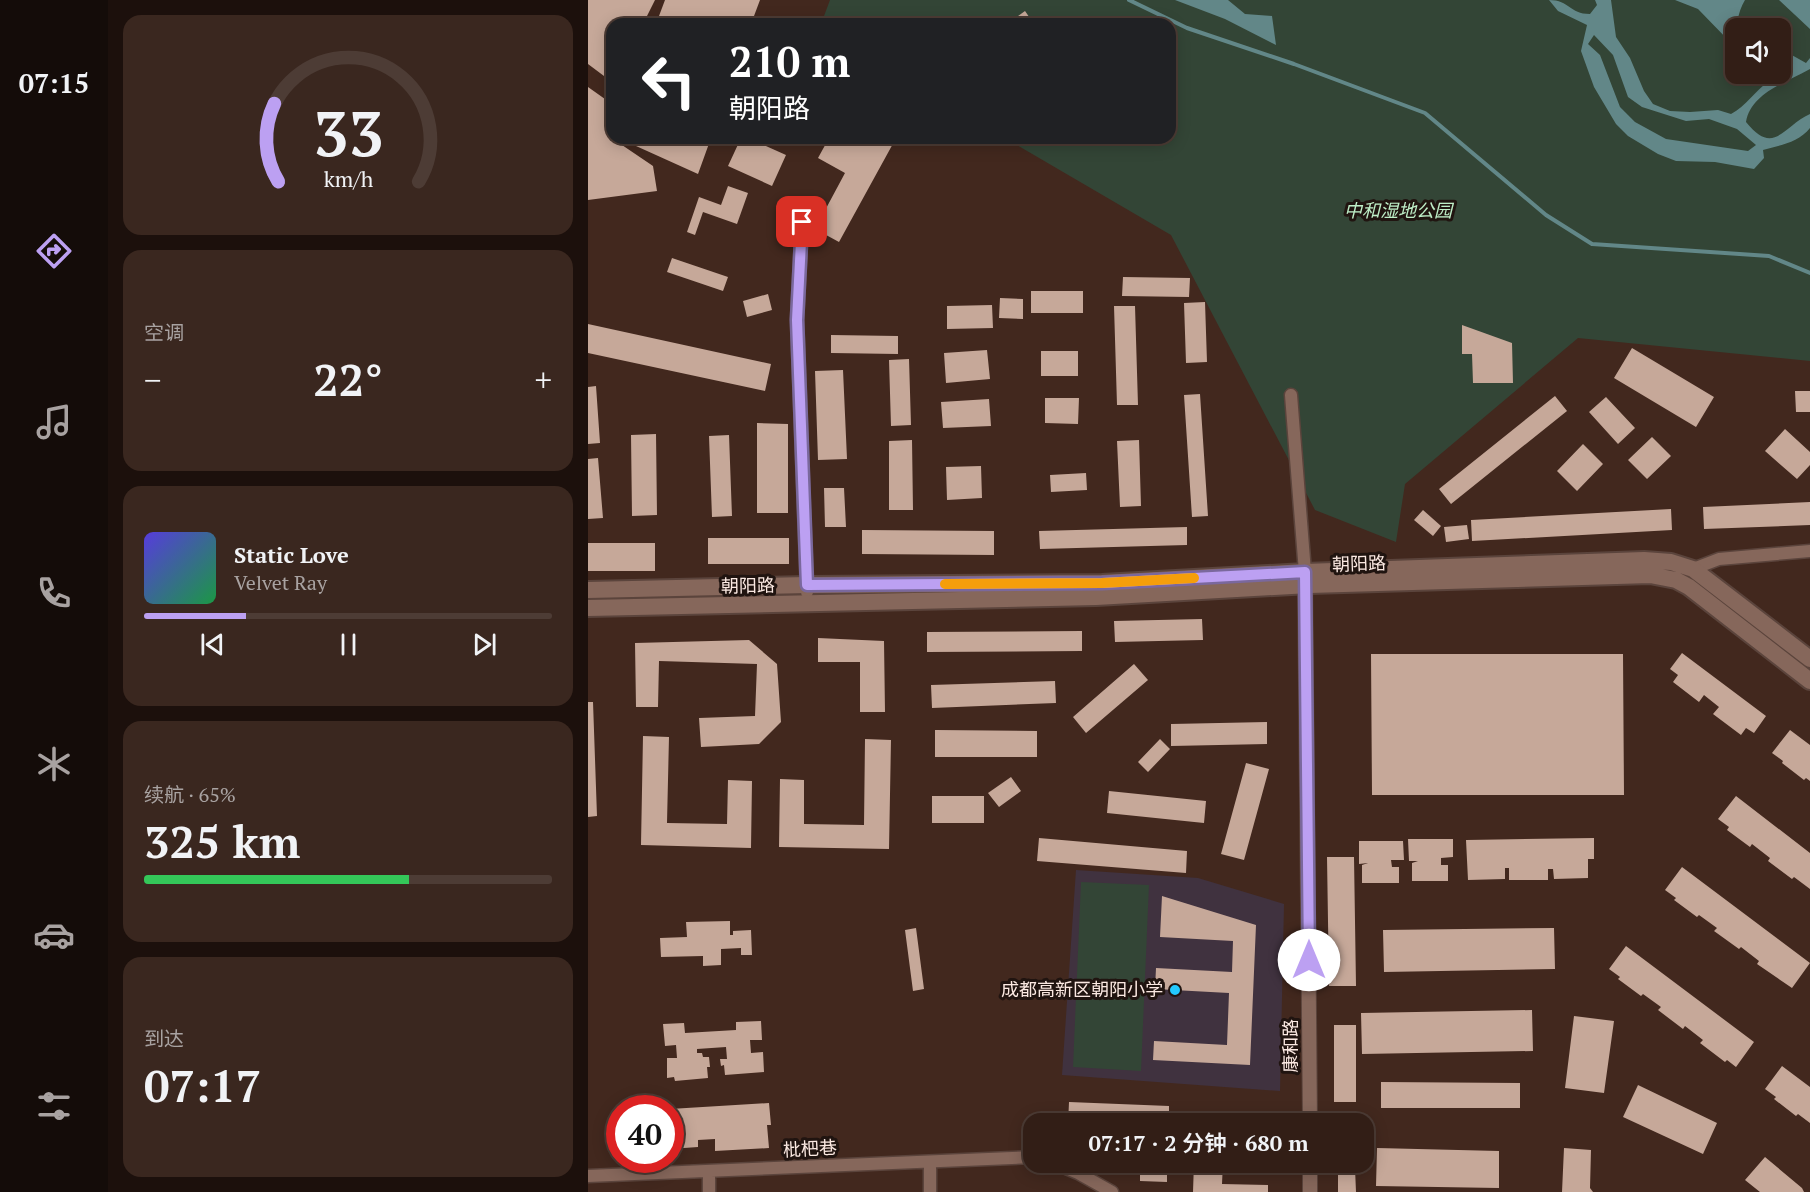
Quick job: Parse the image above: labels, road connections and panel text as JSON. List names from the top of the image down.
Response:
{
  "streets": {
    "main road": ["朝阳路"],
    "street": ["康和路", "枇杷巷"]
  },
  "crossings": [
    ["朝阳路", "康和路"]
  ],
  "parks": ["中和湿地公园"],
  "places": ["成都高新区朝阳小学"],
  "page": {
    "tabs": "07:15",
    "turn": ["210 m", "朝阳路"],
    "tile": [
      "空调",
      ["续航 · 65%", "325 km"],
      ["到达", "07:17"]
    ],
    "heat": ["−", "22°", "+"],
    "song": ["Static Love", "Velvet Ray"],
    "limit": "40",
    "trip": "07:17 · 2 分钟 · 680 m",
    "gauge": ["33", "km/h"]
  }
}
